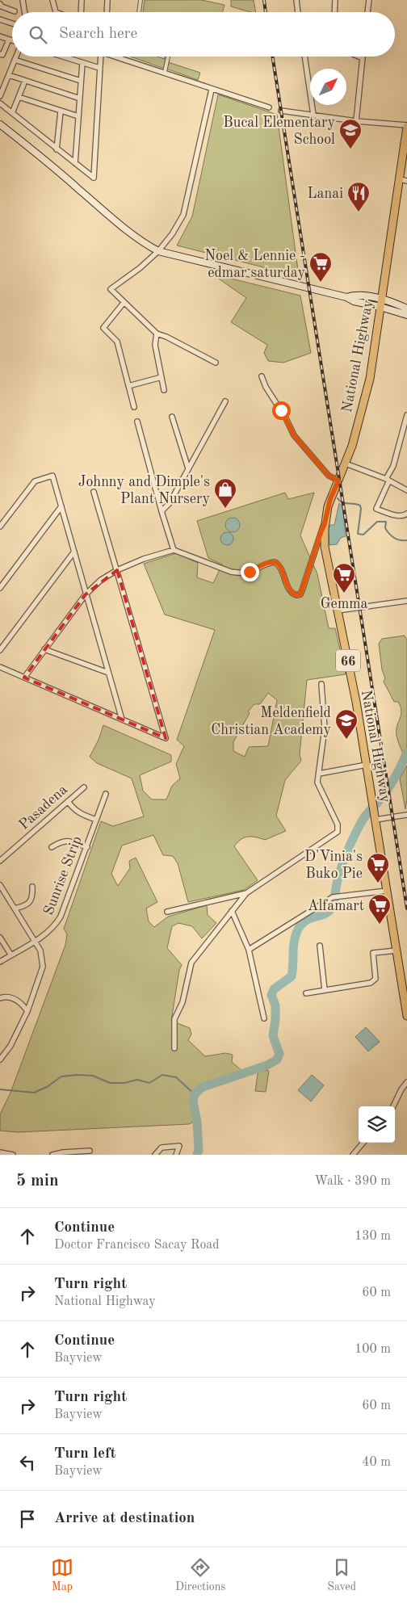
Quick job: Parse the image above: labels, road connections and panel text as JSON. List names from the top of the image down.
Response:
{
  "streets": {
    "main road": ["National Highway", "66"],
    "street": ["Pasadena", "Sunrise Strip"]
  },
  "places": {
    "school or university": ["Bucal Elementary School", "Meldenfield Christian Academy"],
    "restaurant": ["Lanai"],
    "supermarket": [
      "Noel & Lennie - edmar saturday",
      "Gemma",
      "D'Vinia's Buko Pie",
      "Alfamart"
    ],
    "shop": ["Johnny and Dimple's Plant Nursery"]
  },
  "north": "top right",
  "page": {
    "search": "Search here",
    "heading": ["5 min", "Walk · 390 m"],
    "list": [
      ["Continue", "Doctor Francisco Sacay Road", "130 m"],
      ["Turn right", "National Highway", "60 m"],
      ["Continue", "Bayview", "100 m"],
      ["Turn right", "Bayview", "60 m"],
      ["Turn left", "Bayview", "40 m"],
      "Arrive at destination"
    ],
    "nav": ["Map", "Directions", "Saved"]
  }
}
